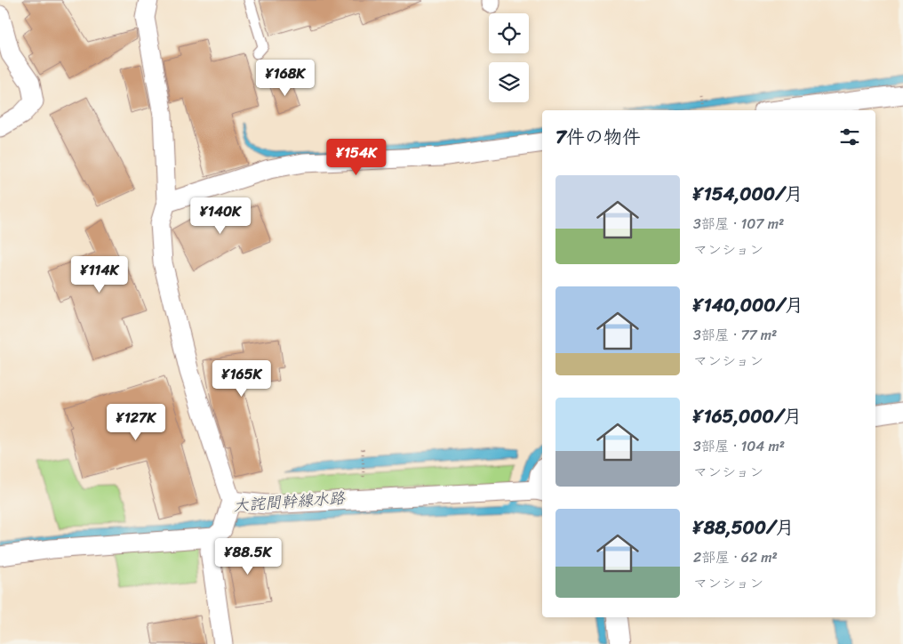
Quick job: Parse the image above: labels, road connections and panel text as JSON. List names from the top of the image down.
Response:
{
  "water": ["大詫間幹線水路"],
  "page": {
    "price": [
      "¥168K",
      "¥154K",
      "¥140K",
      "¥114K",
      "¥165K",
      "¥127K",
      "¥88.5K"
    ],
    "heading": "7件の物件",
    "list": [
      {
        "name": "¥154,000/月",
        "note": "3部屋 · 107 m² · マンション"
      },
      {
        "name": "¥140,000/月",
        "note": "3部屋 · 77 m² · マンション"
      },
      {
        "name": "¥165,000/月",
        "note": "3部屋 · 104 m² · マンション"
      },
      {
        "name": "¥88,500/月",
        "note": "2部屋 · 62 m² · マンション"
      }
    ]
  }
}
